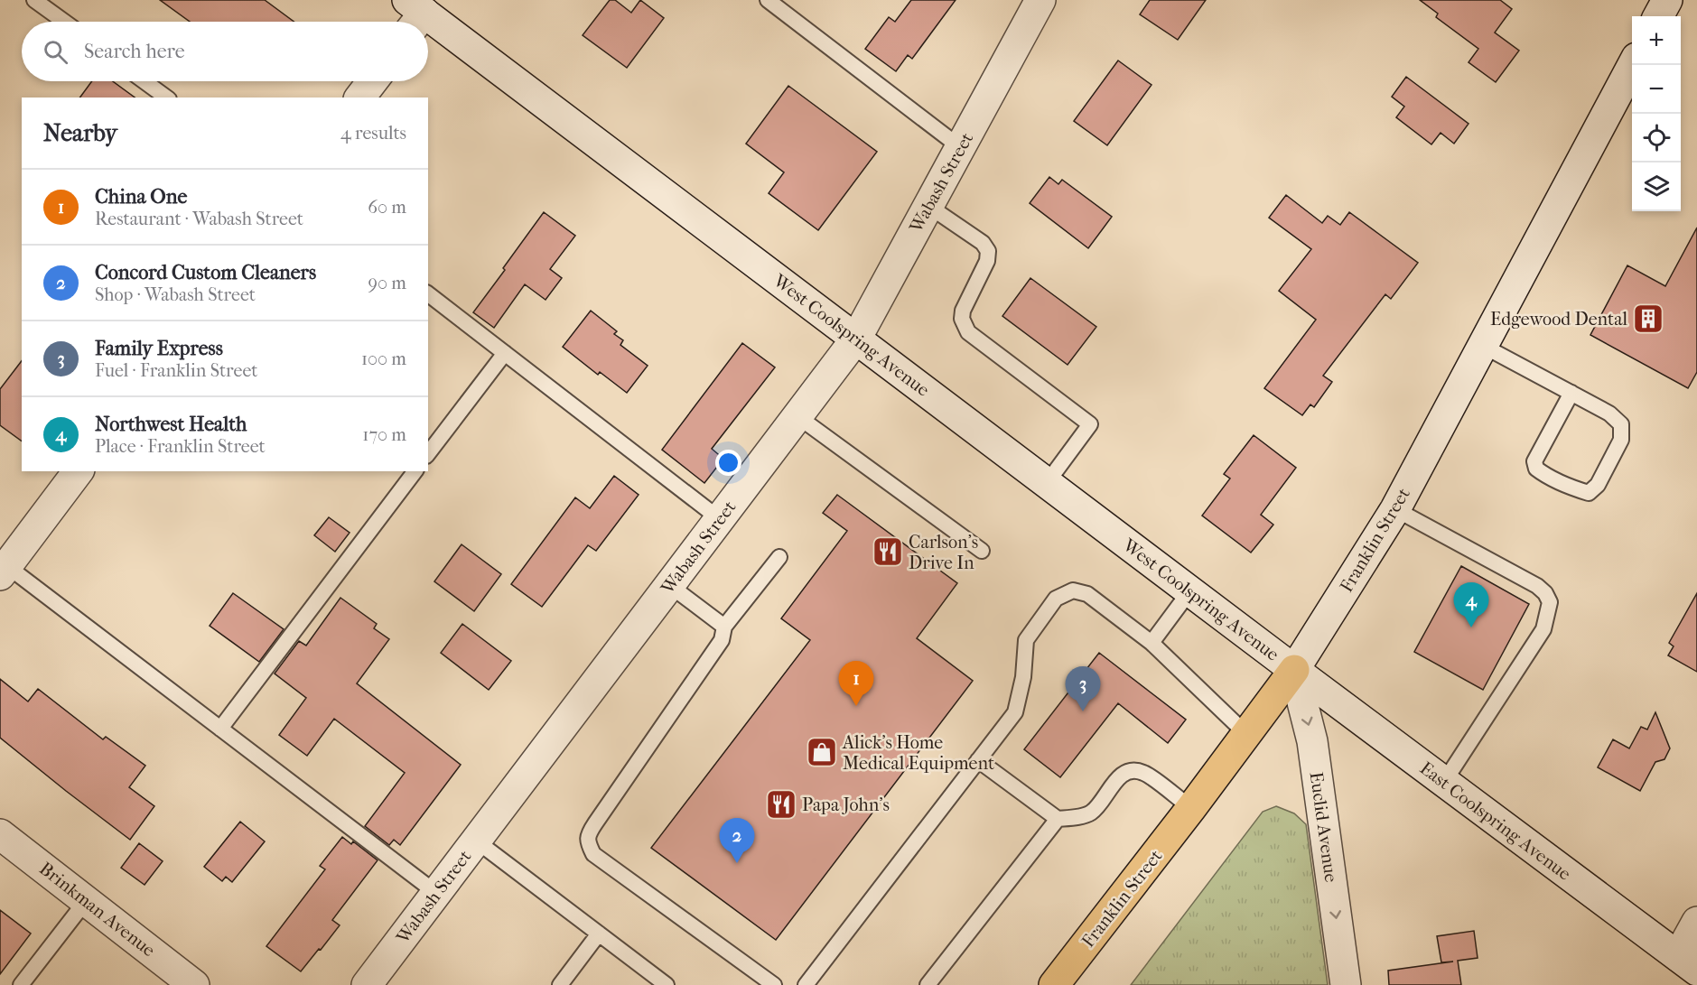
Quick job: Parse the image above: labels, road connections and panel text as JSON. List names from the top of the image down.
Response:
{
  "streets": {
    "main road": ["Franklin Street"],
    "street": [
      "Wabash Street",
      "West Coolspring Avenue",
      "East Coolspring Avenue",
      "Euclid Avenue",
      "Brinkman Avenue"
    ]
  },
  "crossings": [
    ["Wabash Street", "West Coolspring Avenue"],
    ["West Coolspring Avenue", "Franklin Street"],
    ["West Coolspring Avenue", "East Coolspring Avenue"],
    ["West Coolspring Avenue", "Euclid Avenue"],
    ["Franklin Street", "East Coolspring Avenue"],
    ["Franklin Street", "Euclid Avenue"],
    ["East Coolspring Avenue", "Euclid Avenue"]
  ],
  "one_way": ["Euclid Avenue"],
  "places": {
    "building": ["Edgewood Dental"],
    "restaurant": ["Carlson's Drive In", "Papa John's"],
    "shop": ["Alick's Home Medical Equipment"]
  },
  "page": {
    "map_buttons": ["+", "−"],
    "search": "Search here",
    "heading": ["Nearby", "4 results"],
    "list": [
      {
        "mark": "1",
        "name": "China One",
        "note": "Restaurant · Wabash Street",
        "value": "60 m"
      },
      {
        "mark": "2",
        "name": "Concord Custom Cleaners",
        "note": "Shop · Wabash Street",
        "value": "90 m"
      },
      {
        "mark": "3",
        "name": "Family Express",
        "note": "Fuel · Franklin Street",
        "value": "100 m"
      },
      {
        "mark": "4",
        "name": "Northwest Health",
        "note": "Place · Franklin Street",
        "value": "170 m"
      }
    ],
    "pins": [
      "4",
      "1",
      "3",
      "2"
    ]
  }
}
